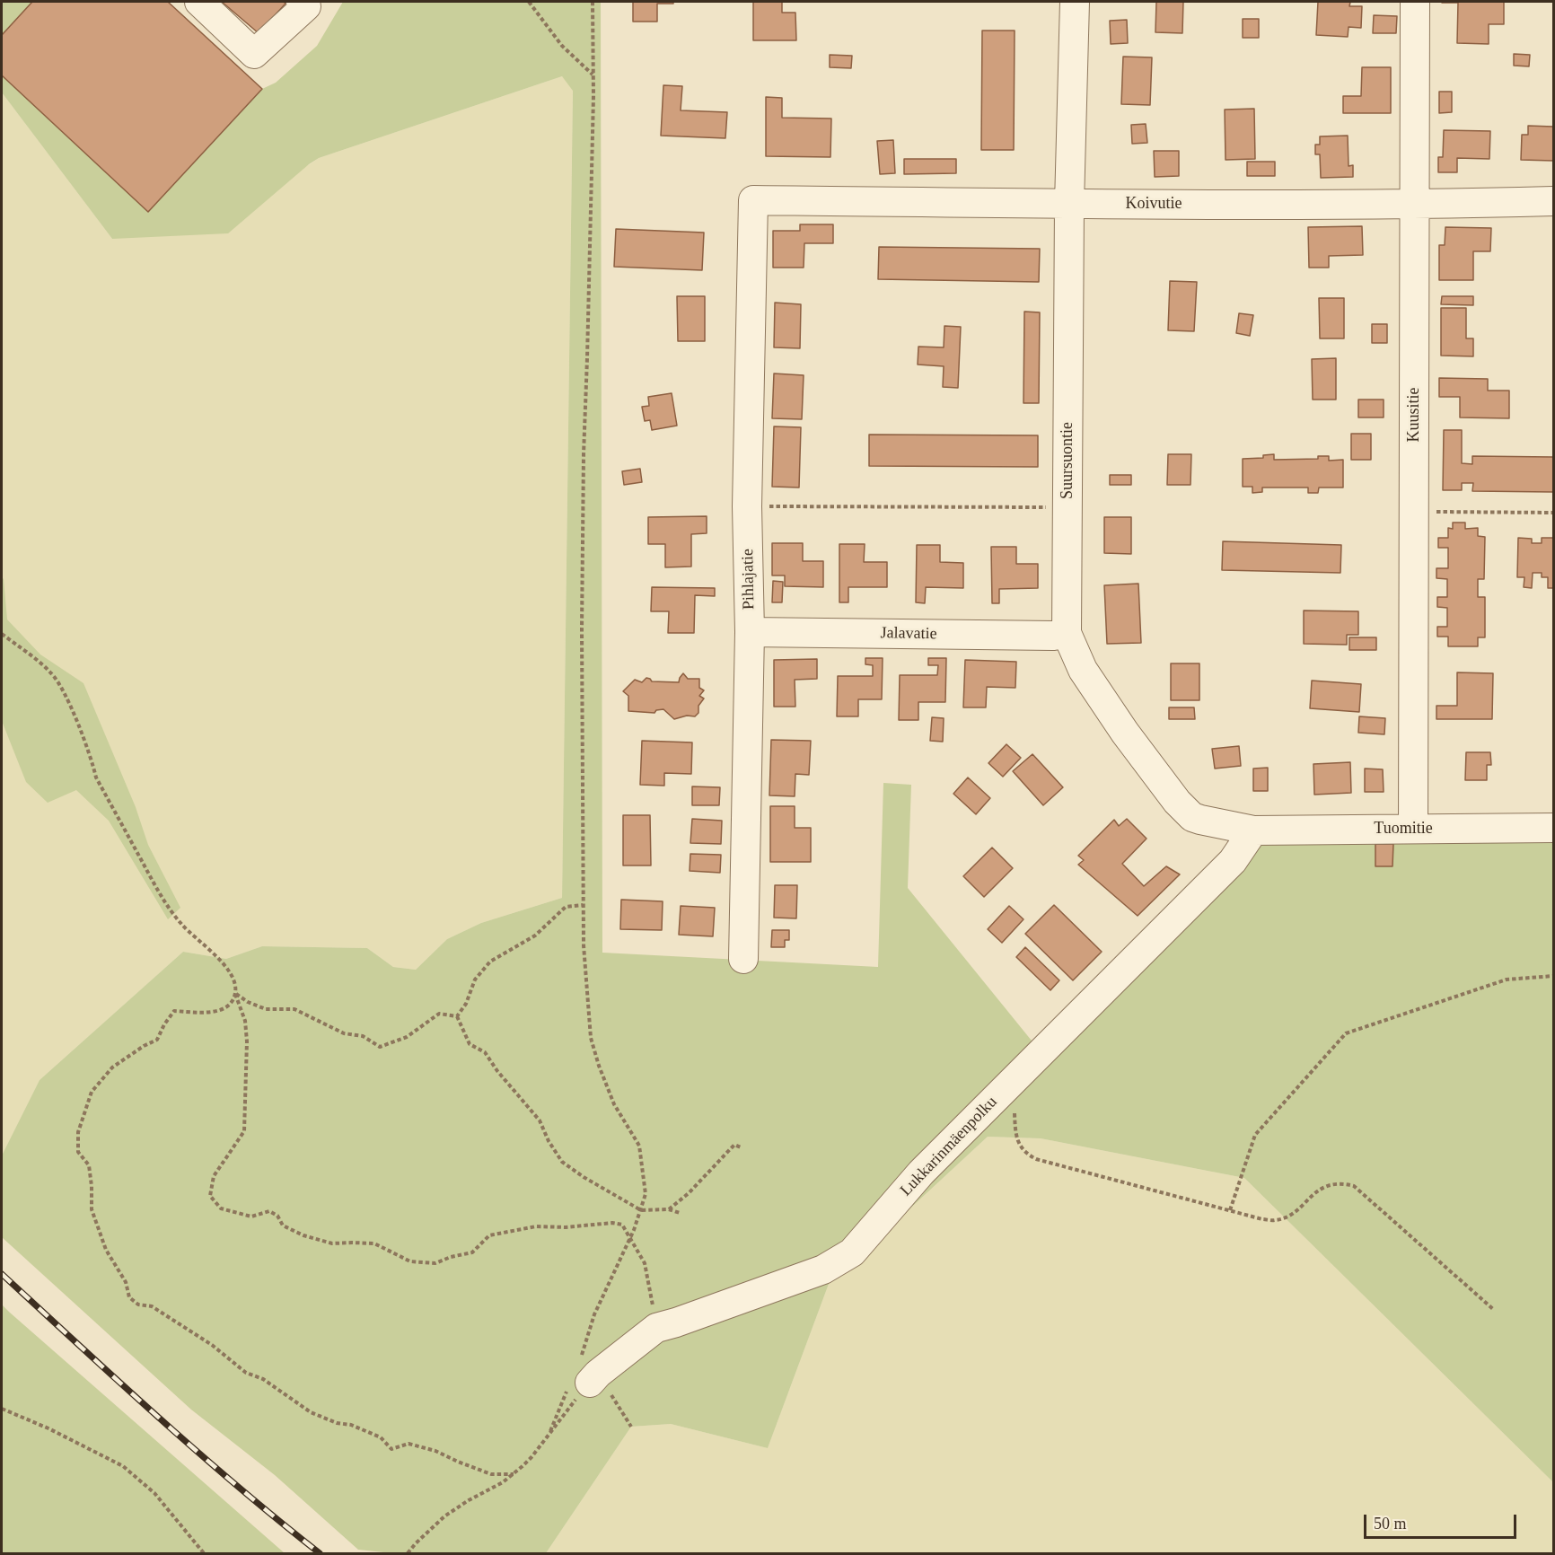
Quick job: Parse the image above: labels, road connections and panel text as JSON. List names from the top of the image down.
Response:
{
  "streets": {
    "street": [
      "Koivutie",
      "Kuusitie",
      "Suursuontie",
      "Pihlajatie",
      "Jalavatie",
      "Tuomitie",
      "Lukkarinmäenpolku"
    ]
  },
  "crossings": [
    ["Koivutie", "Kuusitie"],
    ["Koivutie", "Suursuontie"],
    ["Koivutie", "Pihlajatie"],
    ["Kuusitie", "Tuomitie"],
    ["Suursuontie", "Jalavatie"],
    ["Suursuontie", "Tuomitie"],
    ["Suursuontie", "Lukkarinmäenpolku"],
    ["Pihlajatie", "Jalavatie"],
    ["Tuomitie", "Lukkarinmäenpolku"]
  ],
  "scale_bar": "50 m"
}
